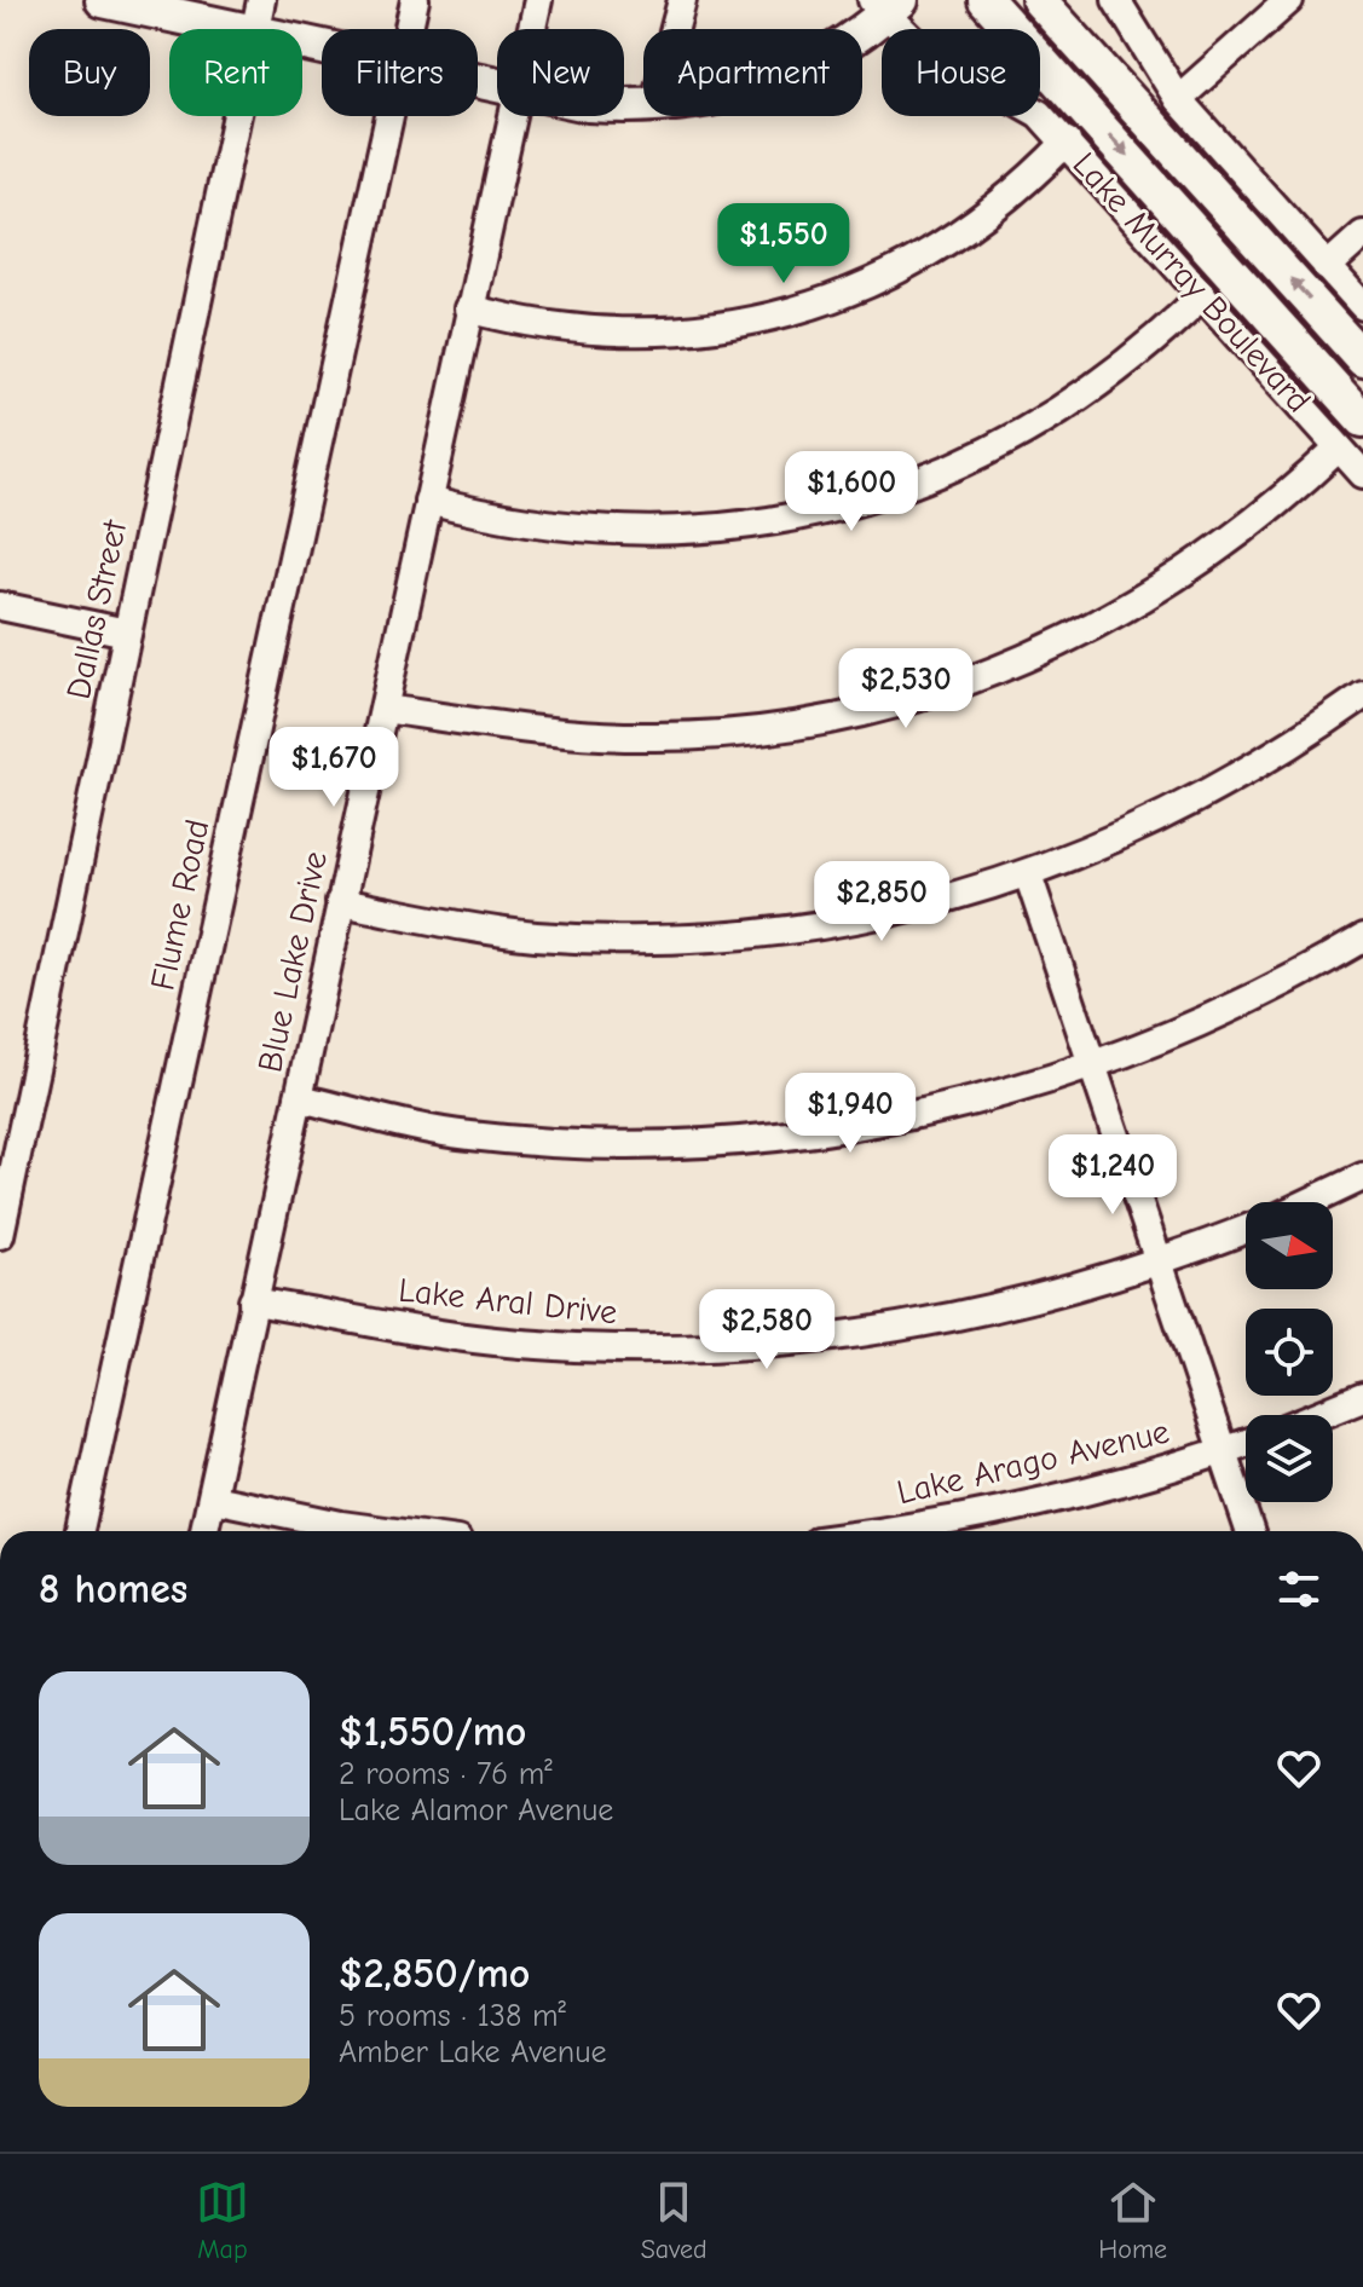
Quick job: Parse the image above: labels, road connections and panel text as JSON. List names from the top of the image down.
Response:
{
  "streets": {
    "main road": ["Lake Murray Boulevard"],
    "street": [
      "Dallas Street",
      "Flume Road",
      "Blue Lake Drive",
      "Lake Aral Drive",
      "Lake Arago Avenue"
    ]
  },
  "crossings": [
    ["Blue Lake Drive", "Lake Aral Drive"]
  ],
  "north": "right",
  "page": {
    "chip": [
      "Buy",
      "Rent",
      "Filters",
      "New",
      "Apartment",
      "House"
    ],
    "price": [
      "$1,550",
      "$1,600",
      "$2,530",
      "$1,670",
      "$2,850",
      "$1,940",
      "$1,240",
      "$2,580"
    ],
    "heading": "8 homes",
    "list": [
      {
        "name": "$1,550/mo",
        "note": "2 rooms · 76 m² · Lake Alamor Avenue"
      },
      {
        "name": "$2,850/mo",
        "note": "5 rooms · 138 m² · Amber Lake Avenue"
      }
    ],
    "tabs": ["Map", "Saved", "Home"]
  }
}
